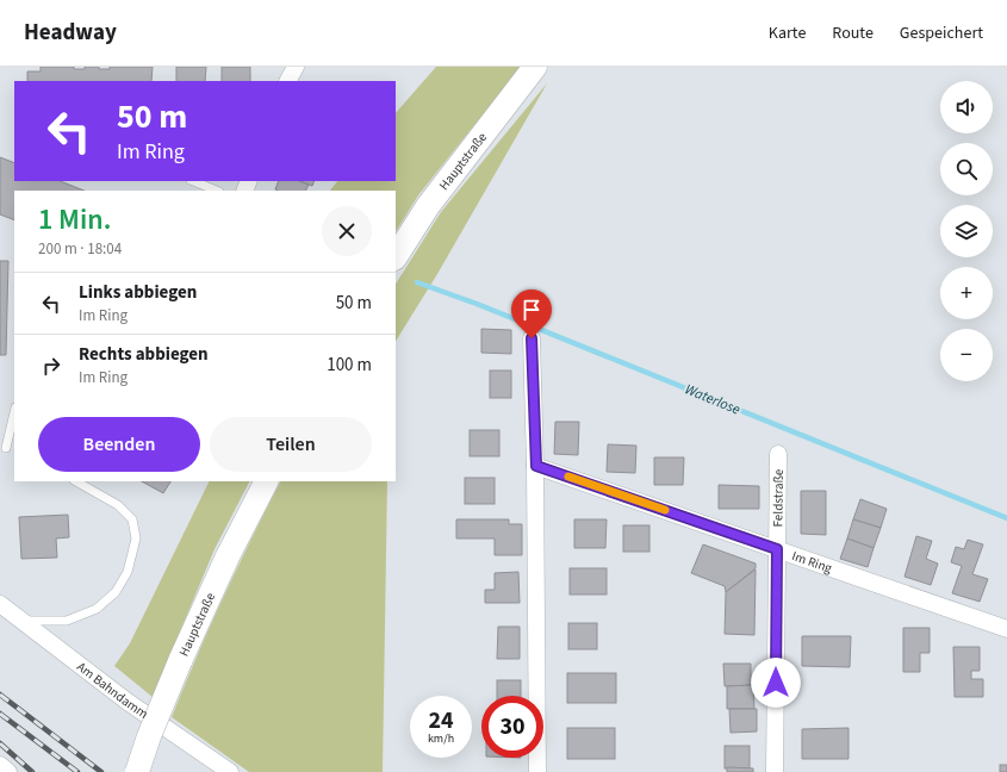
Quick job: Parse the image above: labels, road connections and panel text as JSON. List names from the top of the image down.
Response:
{
  "streets": {
    "main road": ["Hauptstraße"],
    "street": ["Feldstraße", "Im Ring", "Am Bahndamm"]
  },
  "crossings": [
    ["Feldstraße", "Im Ring"]
  ],
  "water": ["Waterlose"],
  "page": {
    "header": "Headway",
    "nav": ["Karte", "Route", "Gespeichert"],
    "map_buttons": ["+", "−"],
    "turn": ["50 m", "Im Ring"],
    "heading": ["1 Min.", "200 m · 18:04"],
    "list": [
      {
        "name": "Links abbiegen",
        "note": "Im Ring",
        "value": "50 m"
      },
      {
        "name": "Rechts abbiegen",
        "note": "Im Ring",
        "value": "100 m"
      }
    ],
    "buttons": ["Beenden", "Teilen"],
    "speed": "24 km/h",
    "limit": "30"
  }
}
